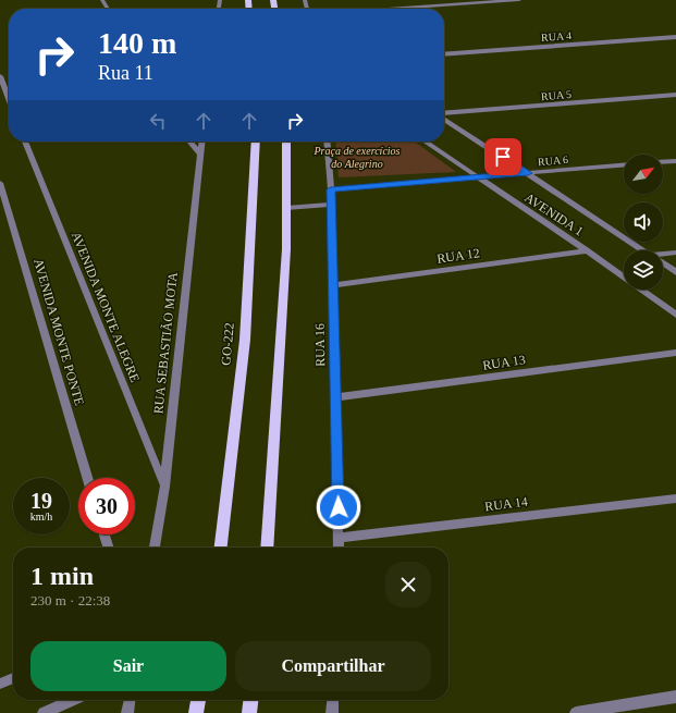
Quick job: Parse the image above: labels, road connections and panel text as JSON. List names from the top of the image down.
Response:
{
  "streets": {
    "main road": ["GO-222"],
    "street": [
      "RUA 4",
      "RUA 5",
      "RUA 6",
      "AVENIDA 1",
      "RUA 12",
      "AVENIDA MONTE ALEGRE",
      "AVENIDA MONTE PONTE",
      "RUA SEBASTIÃO MOTA",
      "RUA 16",
      "RUA 13",
      "RUA 14"
    ]
  },
  "crossings": [
    ["RUA 6", "AVENIDA 1"],
    ["RUA 6", "RUA 16"],
    ["AVENIDA 1", "RUA 12"],
    ["RUA 12", "RUA 16"],
    ["AVENIDA MONTE ALEGRE", "RUA SEBASTIÃO MOTA"],
    ["RUA 16", "RUA 13"],
    ["RUA 16", "RUA 14"]
  ],
  "parks": ["Praça de exercícios do Alegrino"],
  "north": "top right",
  "page": {
    "turn": ["140 m", "Rua 11"],
    "speed": "19 km/h",
    "limit": "30",
    "heading": ["1 min", "230 m · 22:38"],
    "buttons": ["Sair", "Compartilhar"]
  }
}
